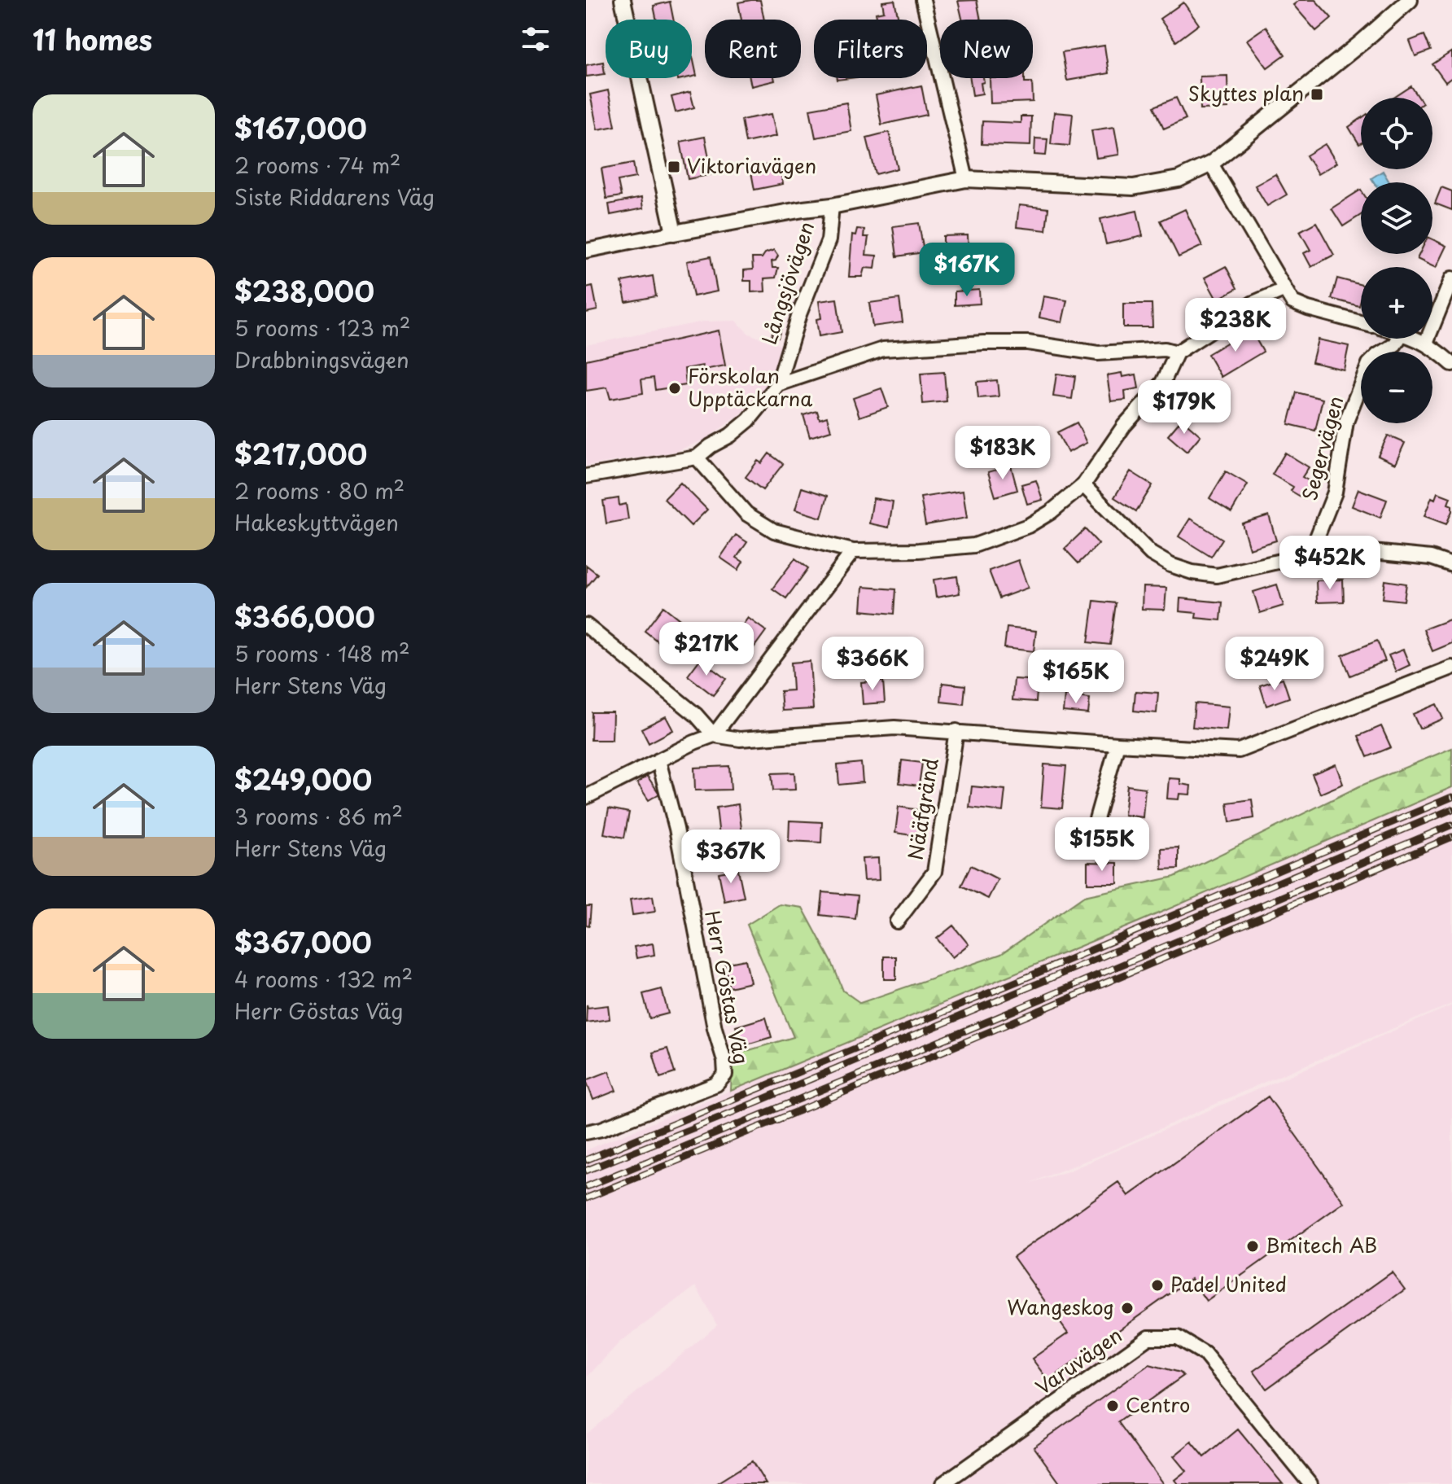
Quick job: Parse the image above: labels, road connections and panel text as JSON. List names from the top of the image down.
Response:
{
  "streets": {
    "street": [
      "Långsjövägen",
      "Segervägen",
      "Nääfgränd",
      "Herr Göstas Väg",
      "Varuvägen"
    ]
  },
  "places": {
    "transit": ["Skyttes plan", "Viktoriavägen"],
    "other": [
      "Förskolan Upptäckarna",
      "Bmitech AB",
      "Padel United",
      "Wangeskog",
      "Centro"
    ]
  },
  "page": {
    "heading": "11 homes",
    "chip": [
      "Buy",
      "Rent",
      "Filters",
      "New"
    ],
    "list": [
      {
        "name": "$167,000",
        "note": "2 rooms · 74 m² · Siste Riddarens Väg"
      },
      {
        "name": "$238,000",
        "note": "5 rooms · 123 m² · Drabbningsvägen"
      },
      {
        "name": "$217,000",
        "note": "2 rooms · 80 m² · Hakeskyttvägen"
      },
      {
        "name": "$366,000",
        "note": "5 rooms · 148 m² · Herr Stens Väg"
      },
      {
        "name": "$249,000",
        "note": "3 rooms · 86 m² · Herr Stens Väg"
      },
      {
        "name": "$367,000",
        "note": "4 rooms · 132 m² · Herr Göstas Väg"
      }
    ],
    "map_buttons": ["+", "−"],
    "price": [
      "$167K",
      "$238K",
      "$179K",
      "$183K",
      "$452K",
      "$217K",
      "$366K",
      "$249K",
      "$165K",
      "$155K",
      "$367K"
    ]
  }
}
